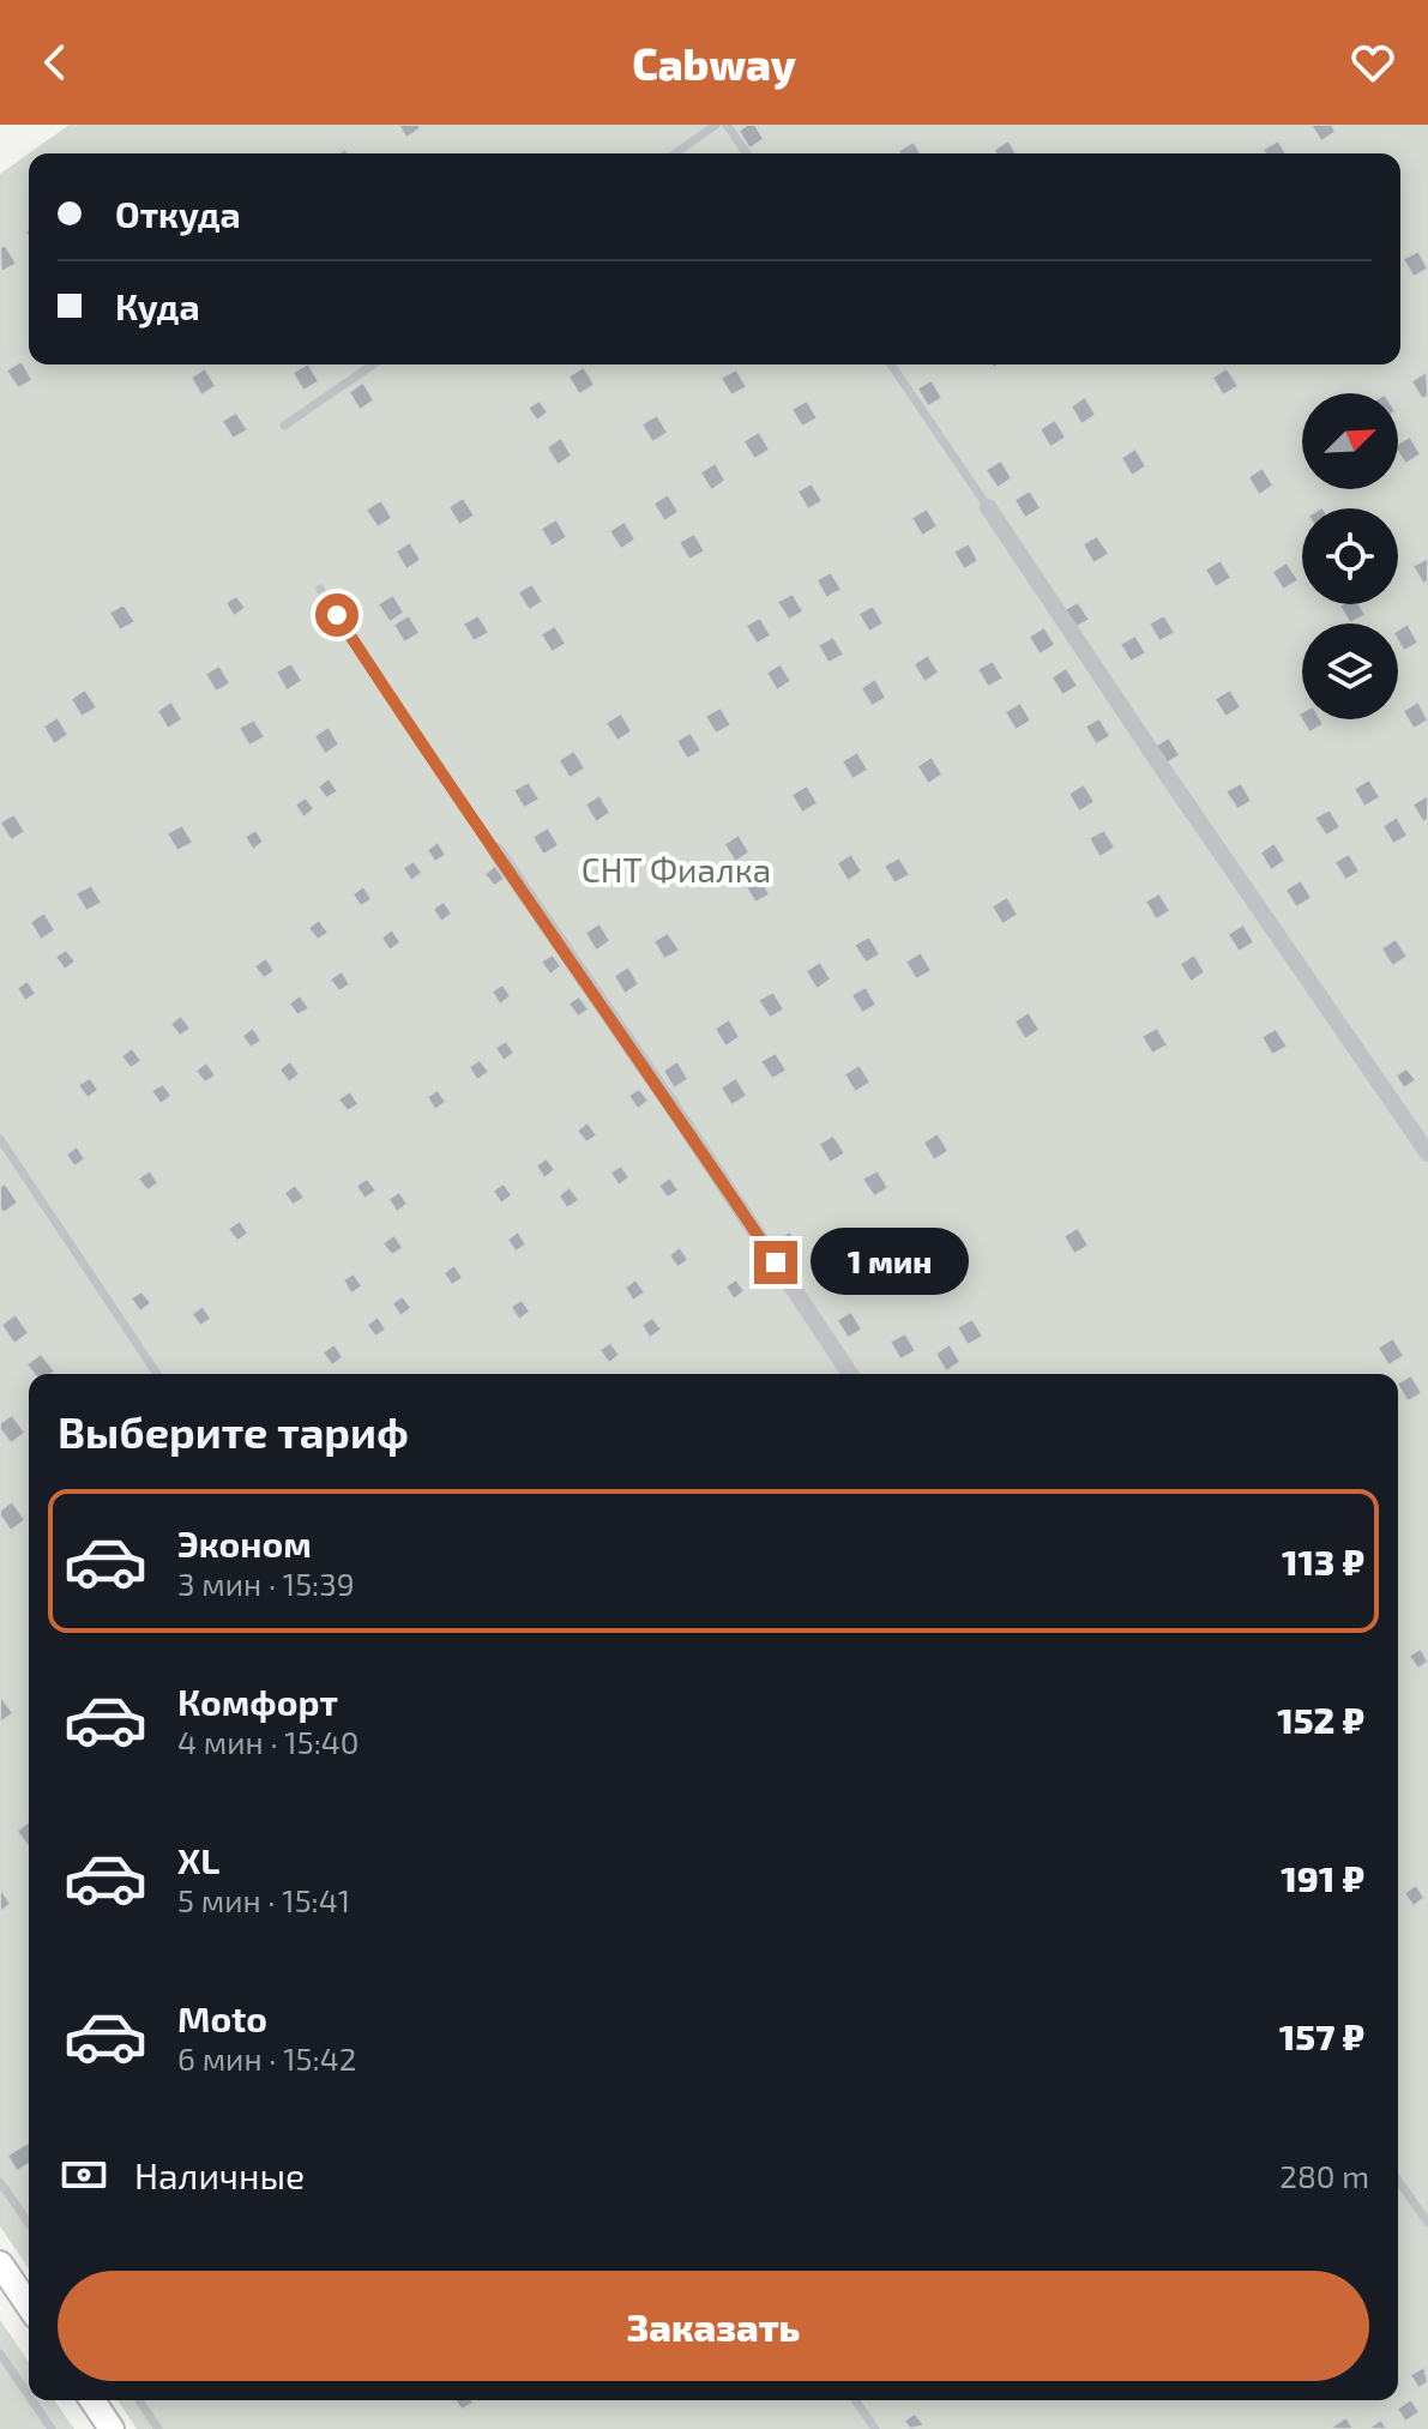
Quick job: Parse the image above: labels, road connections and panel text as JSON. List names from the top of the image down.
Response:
{
  "parks": ["СНТ Фиалка"],
  "north": "top right",
  "page": {
    "header": "Cabway",
    "banner": ["Откуда", "Куда"],
    "bubble": "1 мин",
    "heading": "Выберите тариф",
    "list": [
      {
        "name": "Эконом",
        "note": "3 мин · 15:39",
        "value": "113 ₽"
      },
      {
        "name": "Комфорт",
        "note": "4 мин · 15:40",
        "value": "152 ₽"
      },
      {
        "name": "XL",
        "note": "5 мин · 15:41",
        "value": "191 ₽"
      },
      {
        "name": "Moto",
        "note": "6 мин · 15:42",
        "value": "157 ₽"
      }
    ],
    "pay": ["Наличные", "280 m"],
    "buttons": "Заказать"
  }
}
